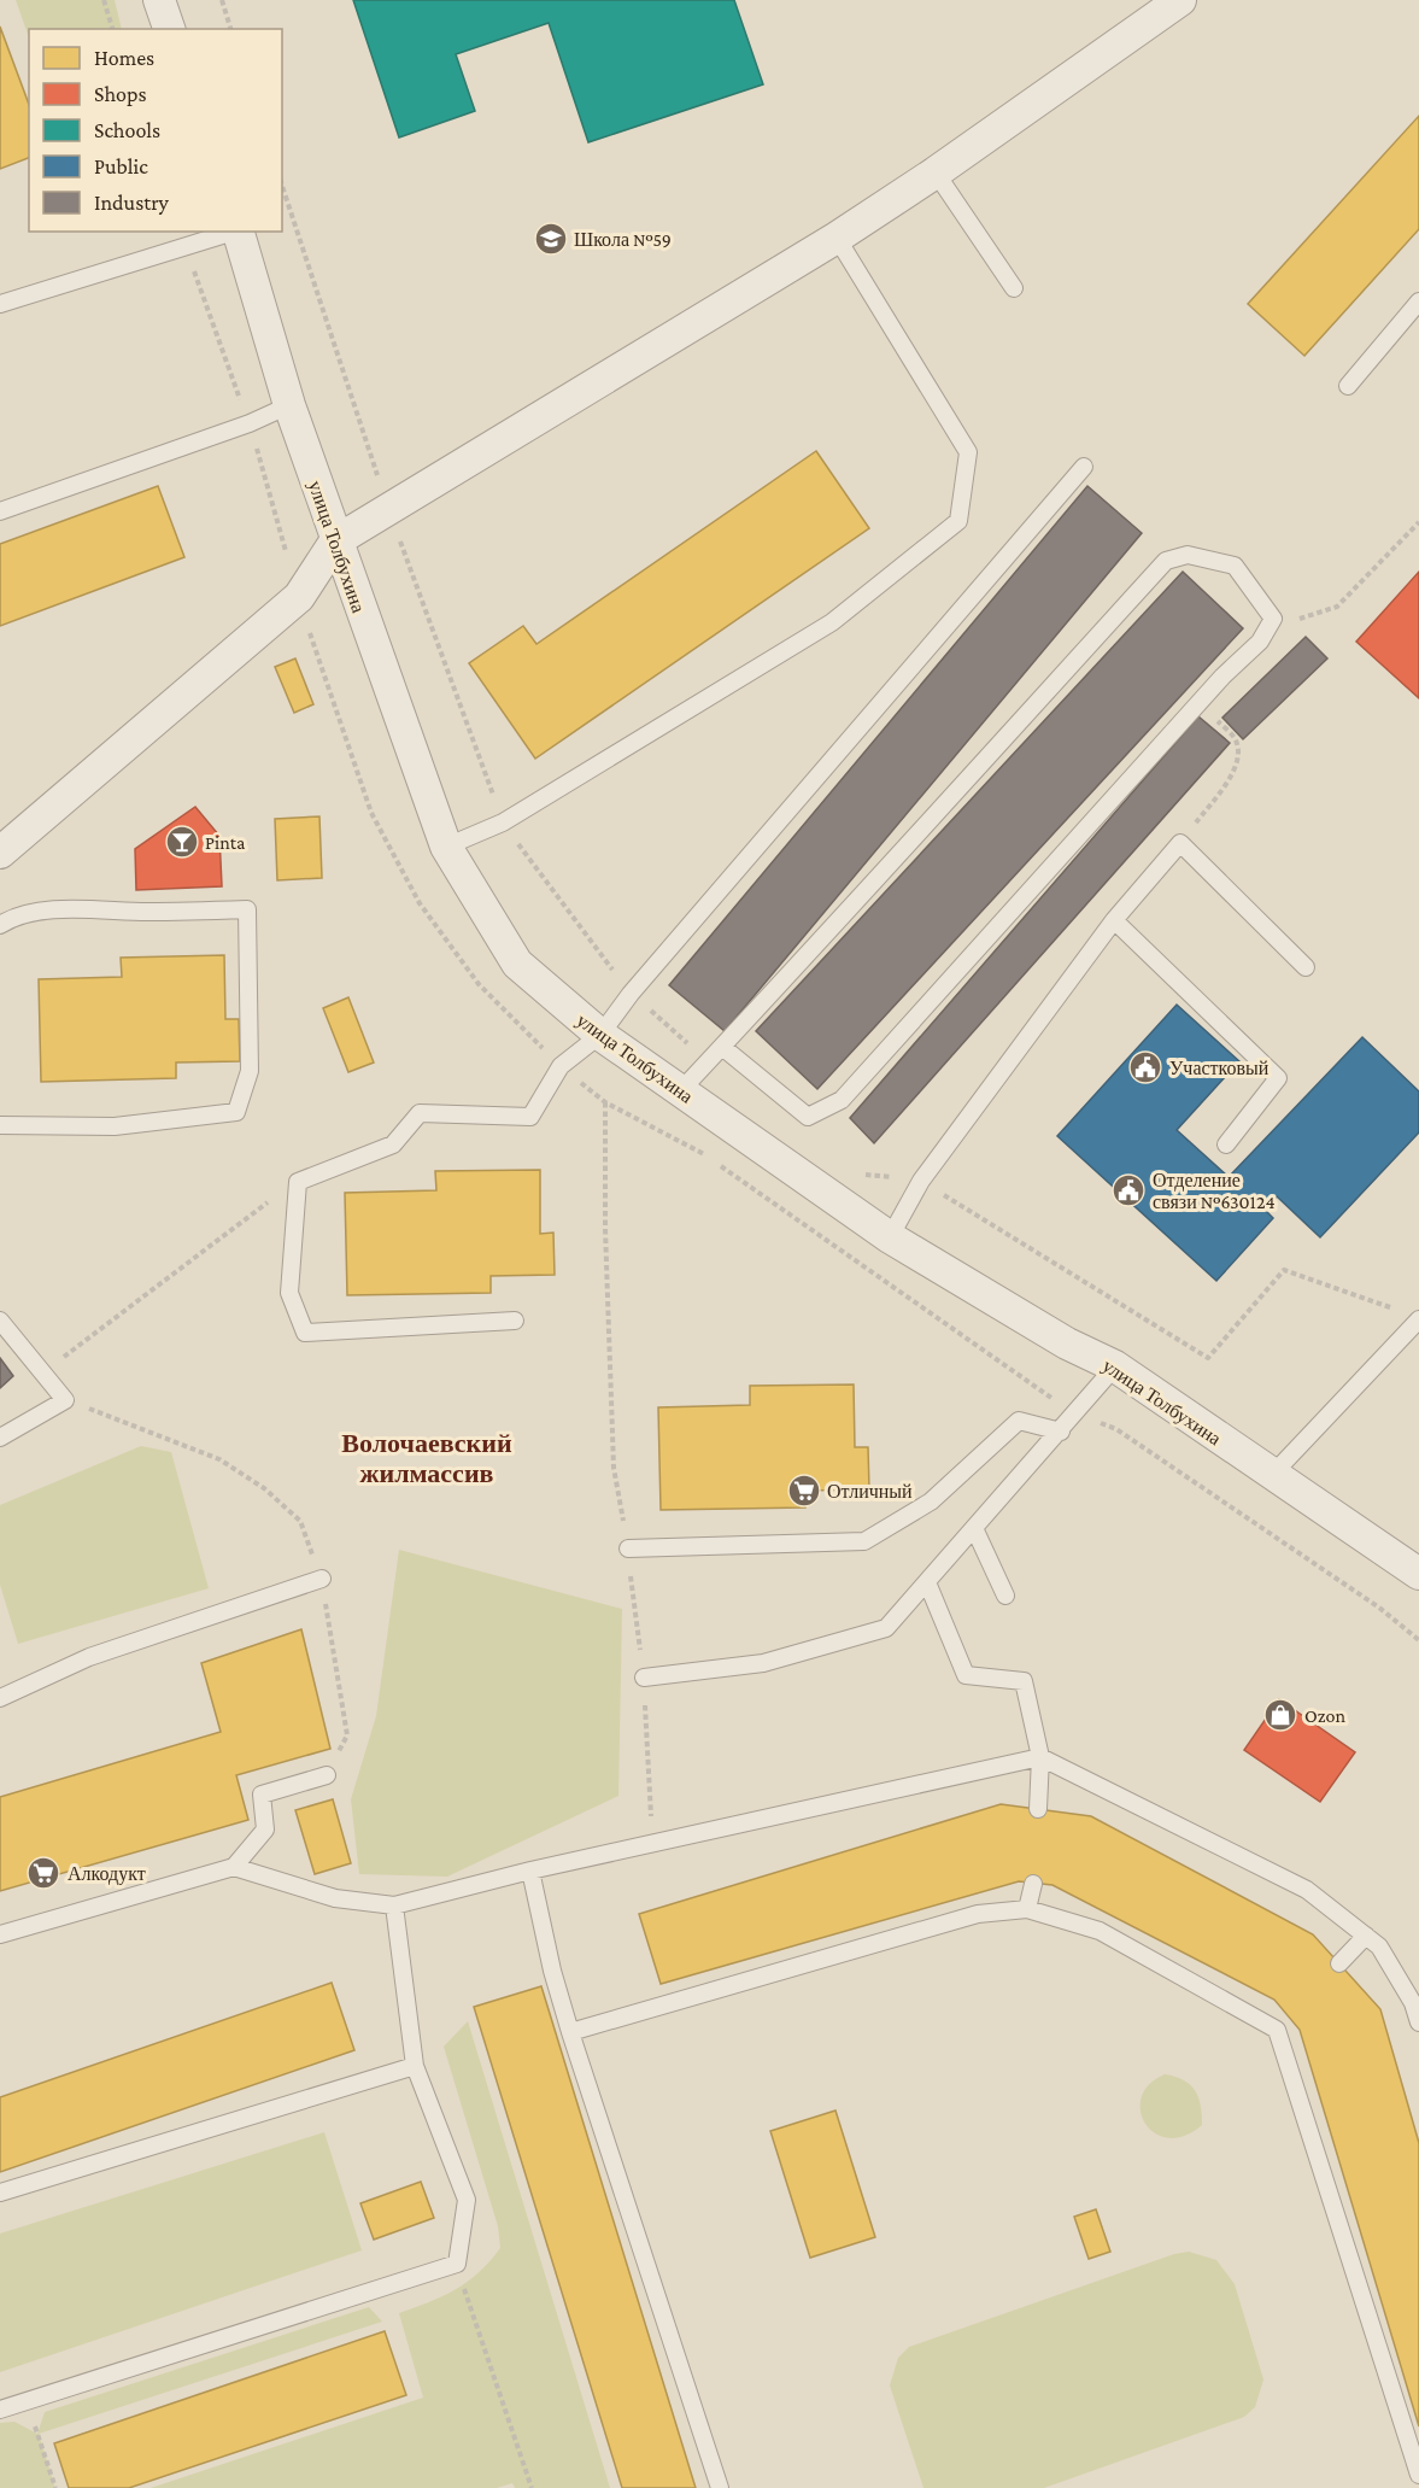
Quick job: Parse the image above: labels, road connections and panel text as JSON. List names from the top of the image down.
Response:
{
  "streets": {
    "street": ["улица Толбухина"]
  },
  "districts": ["Волочаевский жилмассив"],
  "places": {
    "school or university": ["Школа №59"],
    "bar": ["Pinta"],
    "public building": ["Участковый", "Отделение связи №630124"],
    "supermarket": ["Отличный", "Алкодукт"],
    "shop": ["Ozon"]
  },
  "legend": [
    "Homes",
    "Shops",
    "Schools",
    "Public",
    "Industry"
  ]
}
